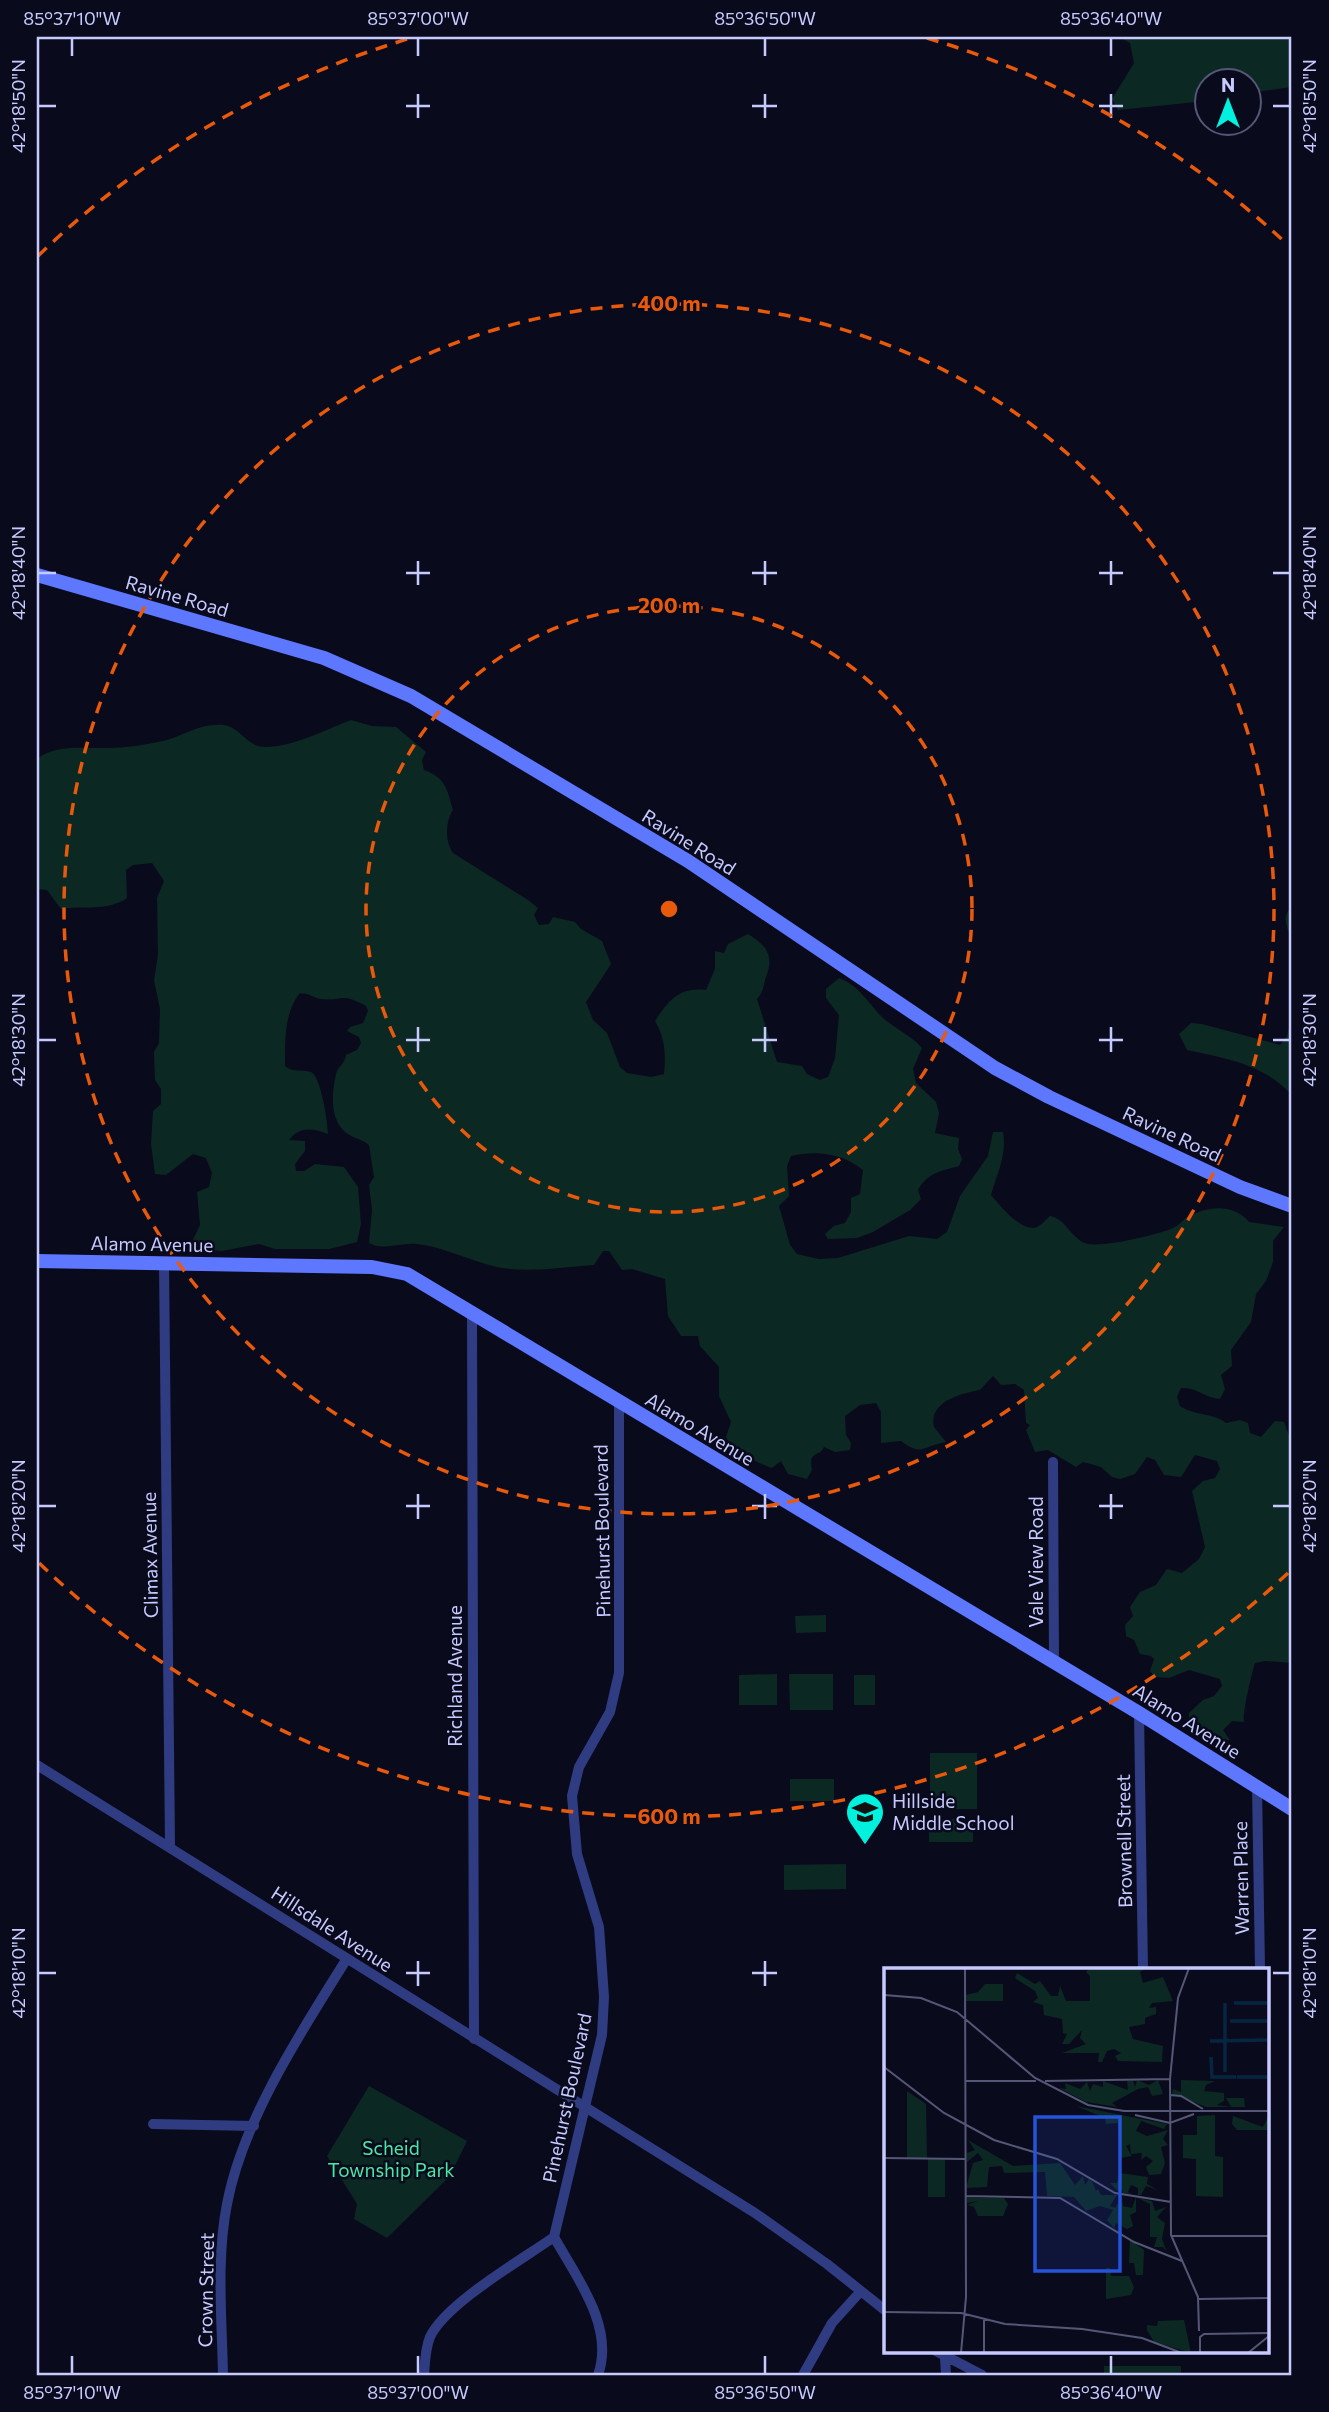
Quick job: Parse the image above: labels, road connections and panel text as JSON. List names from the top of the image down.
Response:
{
  "streets": {
    "street": [
      "Ravine Road",
      "Alamo Avenue",
      "Pinehurst Boulevard",
      "Climax Avenue",
      "Vale View Road",
      "Richland Avenue",
      "Brownell Street",
      "Warren Place",
      "Hillsdale Avenue",
      "Crown Street"
    ]
  },
  "crossings": [
    ["Alamo Avenue", "Pinehurst Boulevard"],
    ["Alamo Avenue", "Climax Avenue"],
    ["Alamo Avenue", "Vale View Road"],
    ["Alamo Avenue", "Richland Avenue"],
    ["Alamo Avenue", "Brownell Street"],
    ["Alamo Avenue", "Warren Place"],
    ["Pinehurst Boulevard", "Hillsdale Avenue"],
    ["Climax Avenue", "Hillsdale Avenue"],
    ["Richland Avenue", "Hillsdale Avenue"],
    ["Hillsdale Avenue", "Crown Street"]
  ],
  "parks": ["Scheid Township Park"],
  "places": {
    "school or university": ["Hillside Middle School"]
  },
  "north": "top",
  "coordinates": [
    "85°37'10\"W",
    "85°37'00\"W",
    "85°36'50\"W",
    "85°36'40\"W",
    "42°18'50\"N",
    "42°18'40\"N",
    "42°18'30\"N",
    "42°18'20\"N",
    "42°18'10\"N"
  ],
  "rings": ["400 m", "200 m", "600 m"]
}
